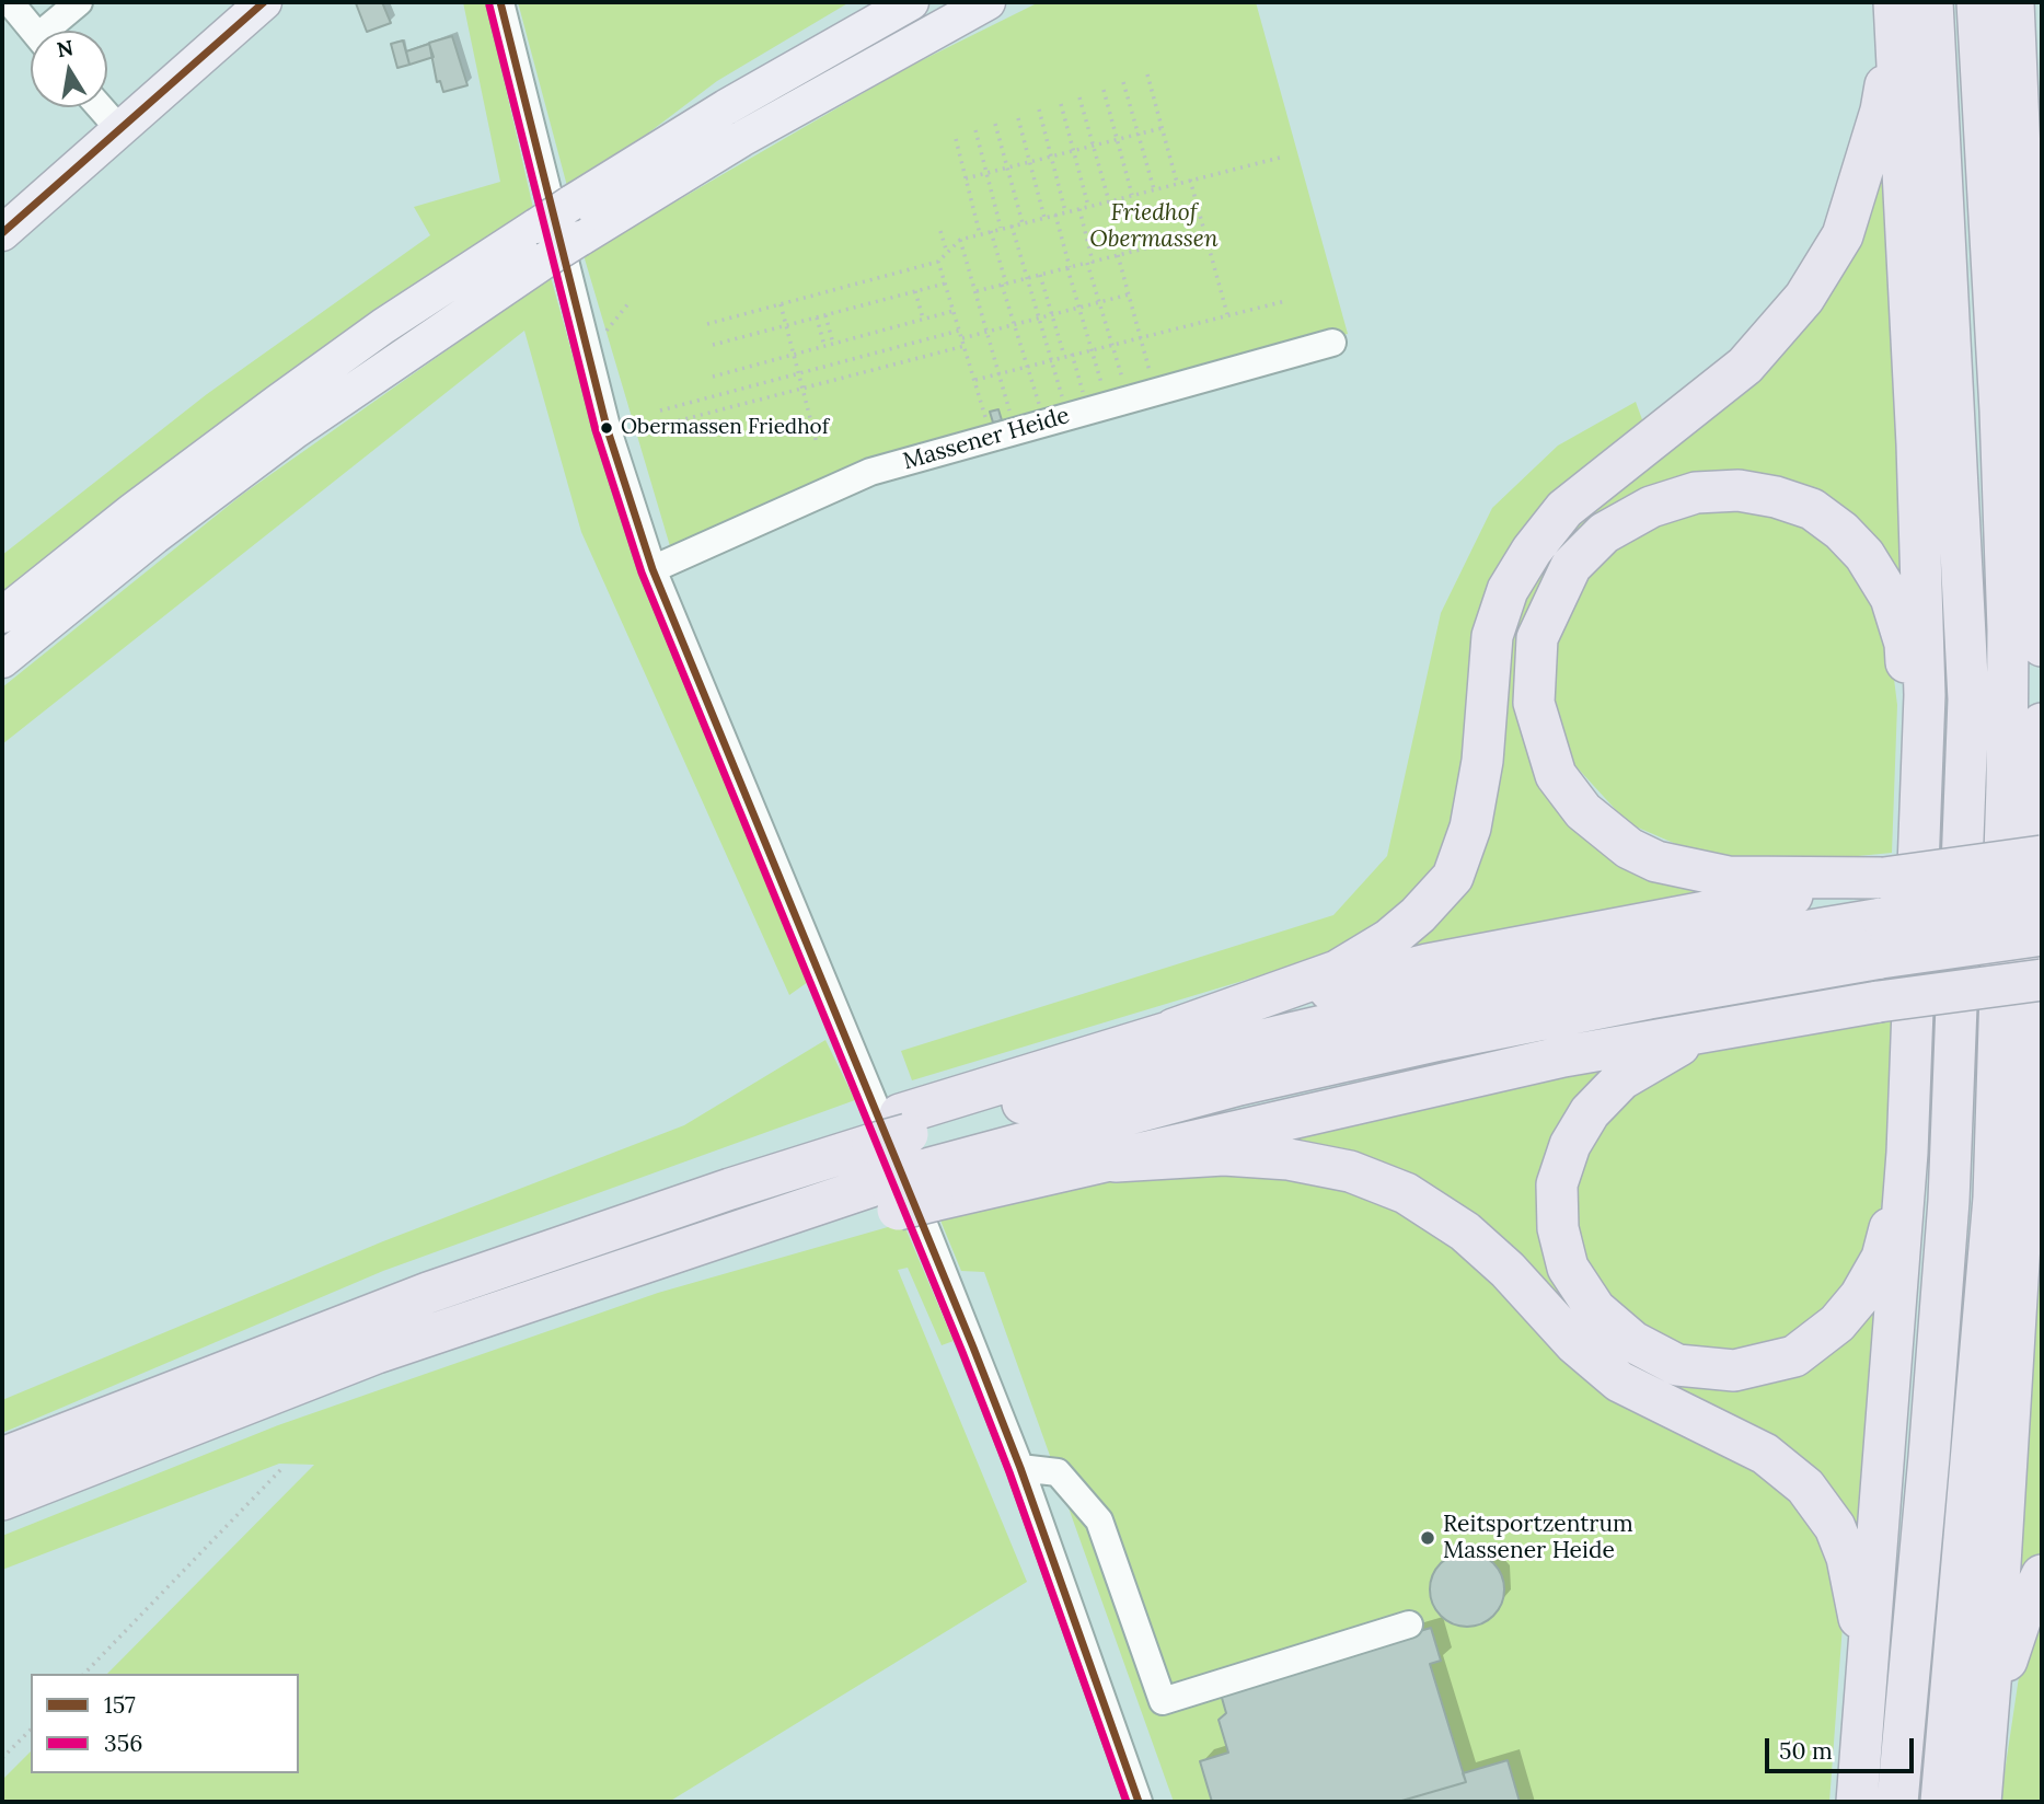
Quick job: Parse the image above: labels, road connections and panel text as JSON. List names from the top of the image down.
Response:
{
  "streets": {
    "street": ["Massener Heide"]
  },
  "parks": ["Friedhof Obermassen"],
  "places": ["Obermassen Friedhof", "Reitsportzentrum Massener Heide"],
  "lines": ["transit line 157", "transit line 356"],
  "legend": ["157", "356"],
  "scale_bar": "50 m",
  "north": "top"
}
